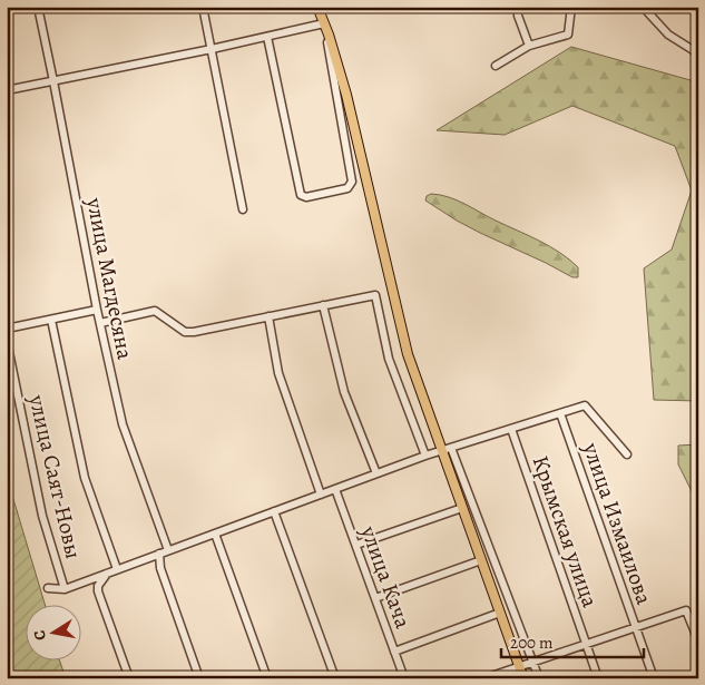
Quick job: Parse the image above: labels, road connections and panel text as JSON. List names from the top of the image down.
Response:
{
  "streets": {
    "street": [
      "улица Магдесяна",
      "улица Саят-Новы",
      "улица Измаилова",
      "Крымская улица",
      "улица Кача"
    ]
  },
  "scale_bar": "200 m",
  "north": "left"
}
